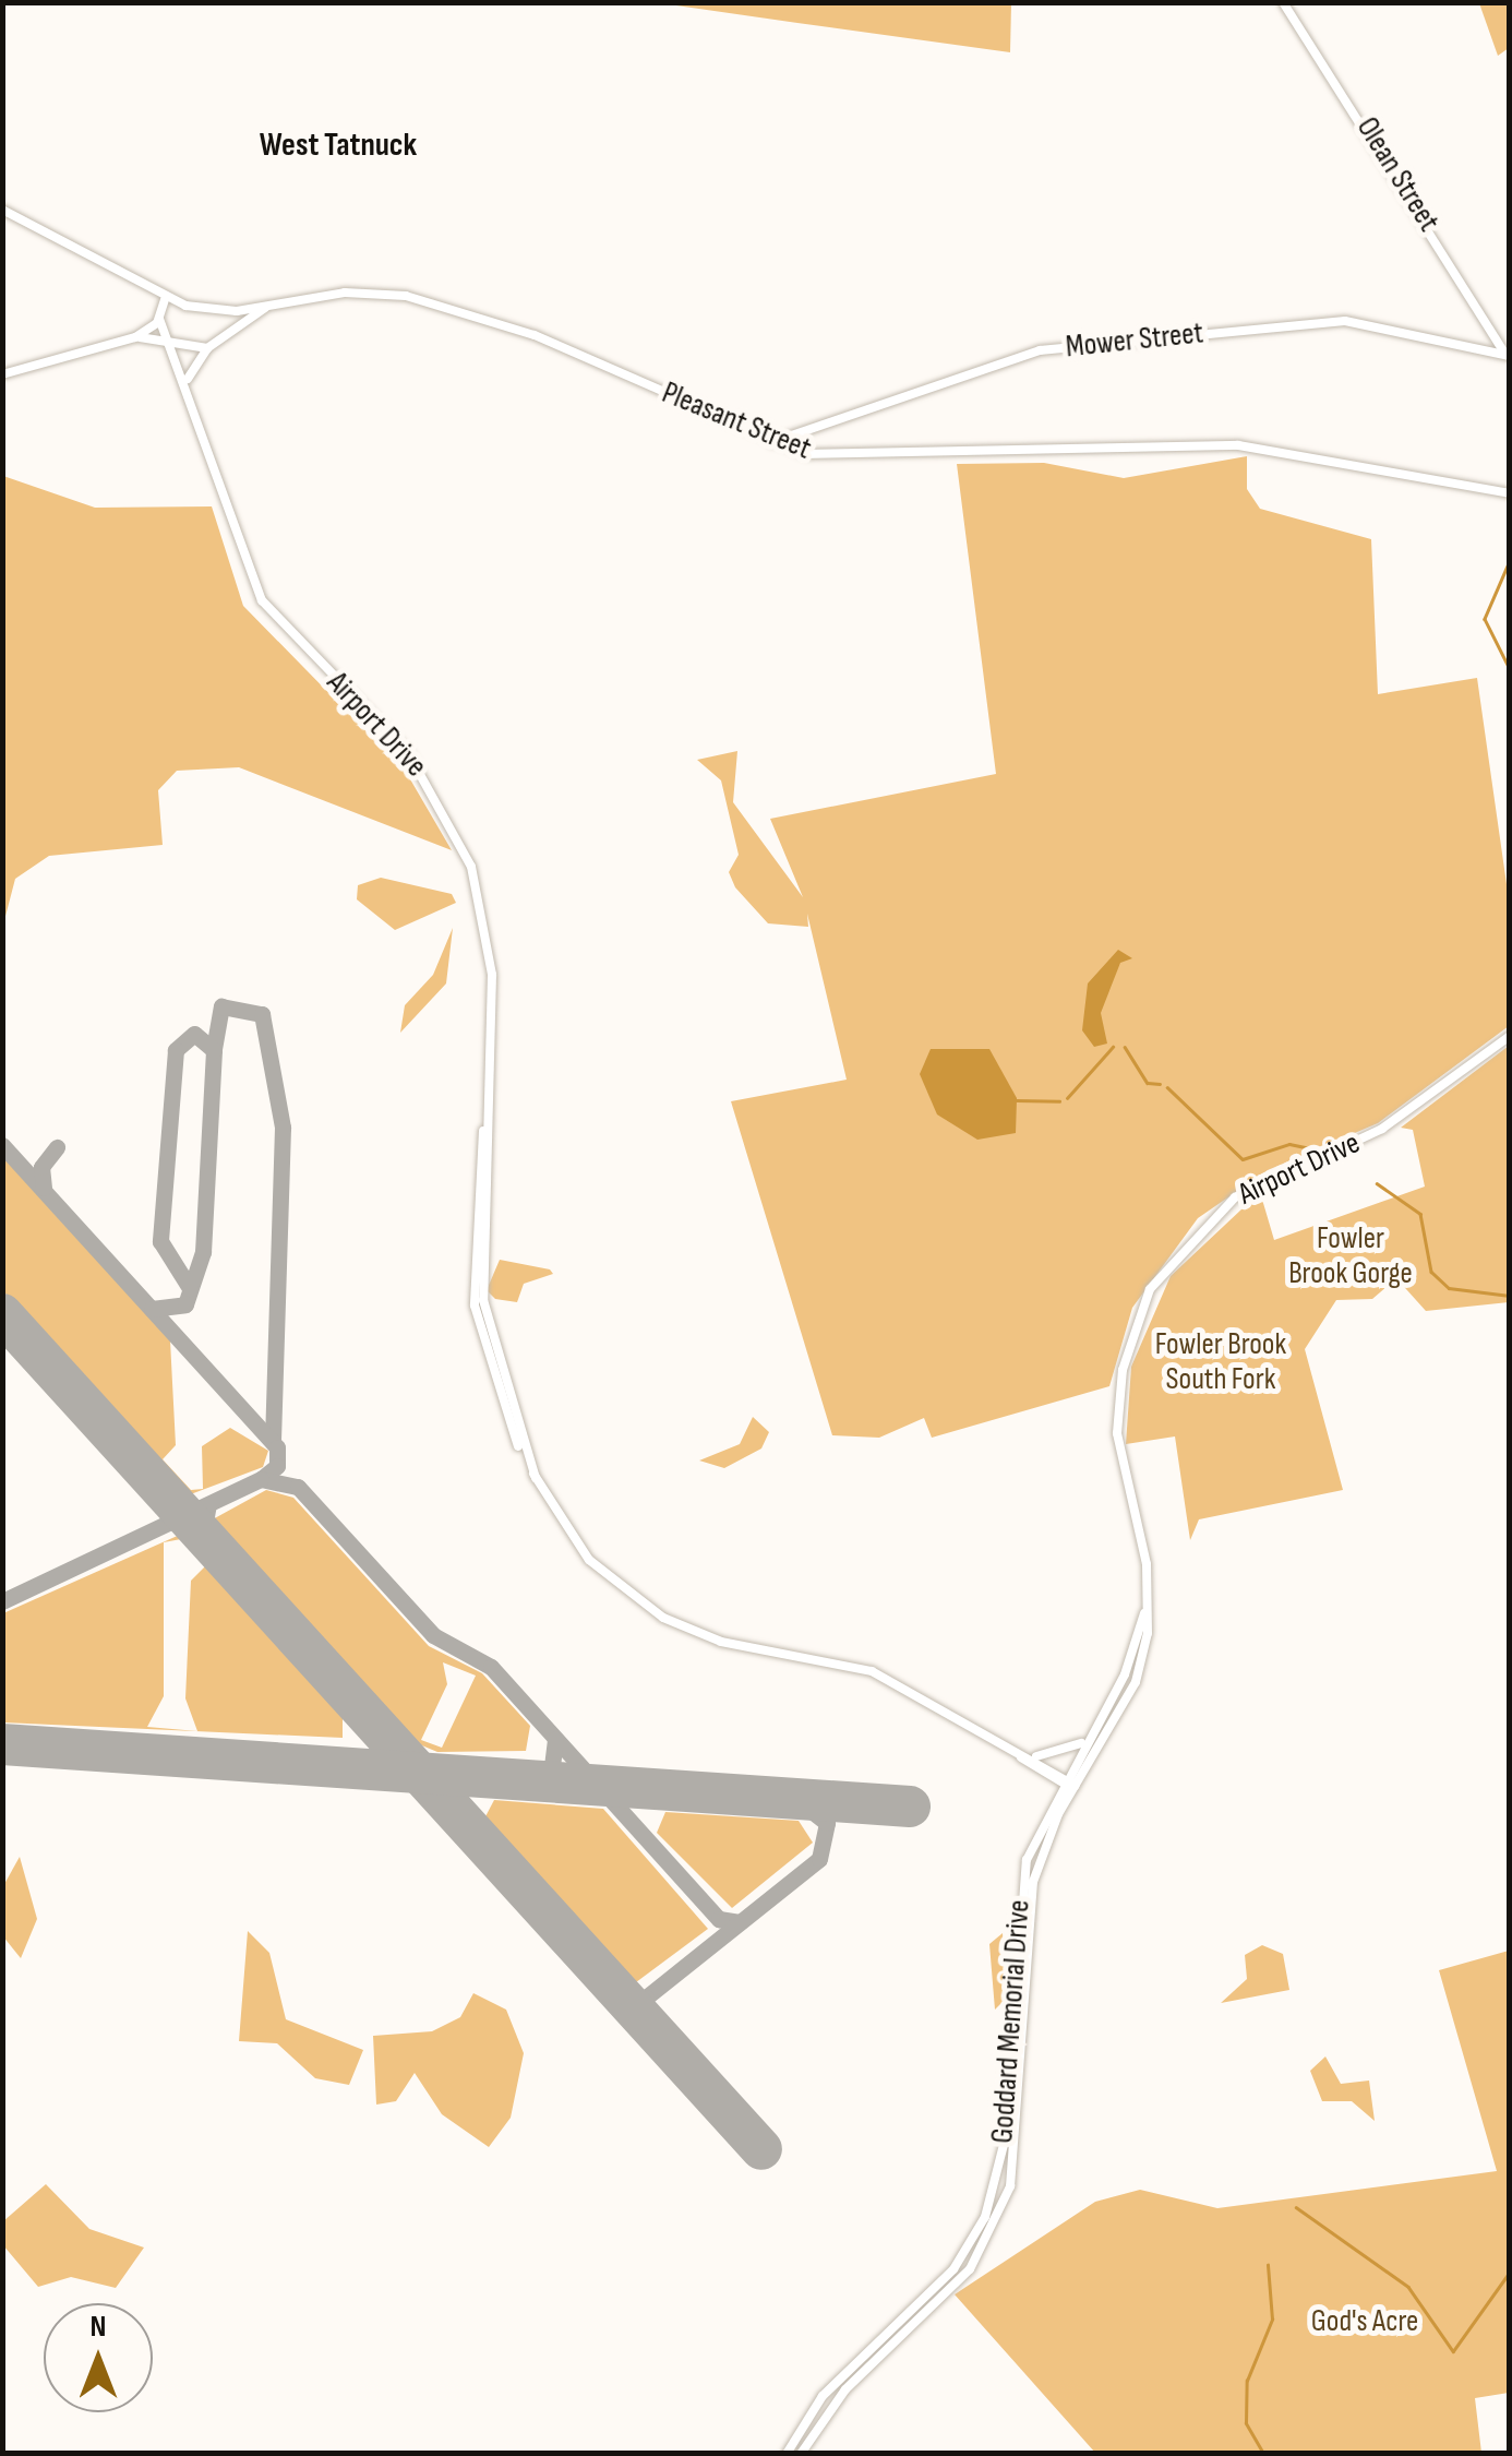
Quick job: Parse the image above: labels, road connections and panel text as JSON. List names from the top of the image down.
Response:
{
  "streets": {
    "main road": [
      "Olean Street",
      "Mower Street",
      "Pleasant Street",
      "Airport Drive",
      "Goddard Memorial Drive"
    ]
  },
  "crossings": [
    ["Olean Street", "Mower Street"],
    ["Mower Street", "Pleasant Street"],
    ["Airport Drive", "Goddard Memorial Drive"]
  ],
  "districts": ["West Tatnuck"],
  "parks": ["Fowler Brook Gorge", "Fowler Brook South Fork", "God's Acre"],
  "north": "top"
}
